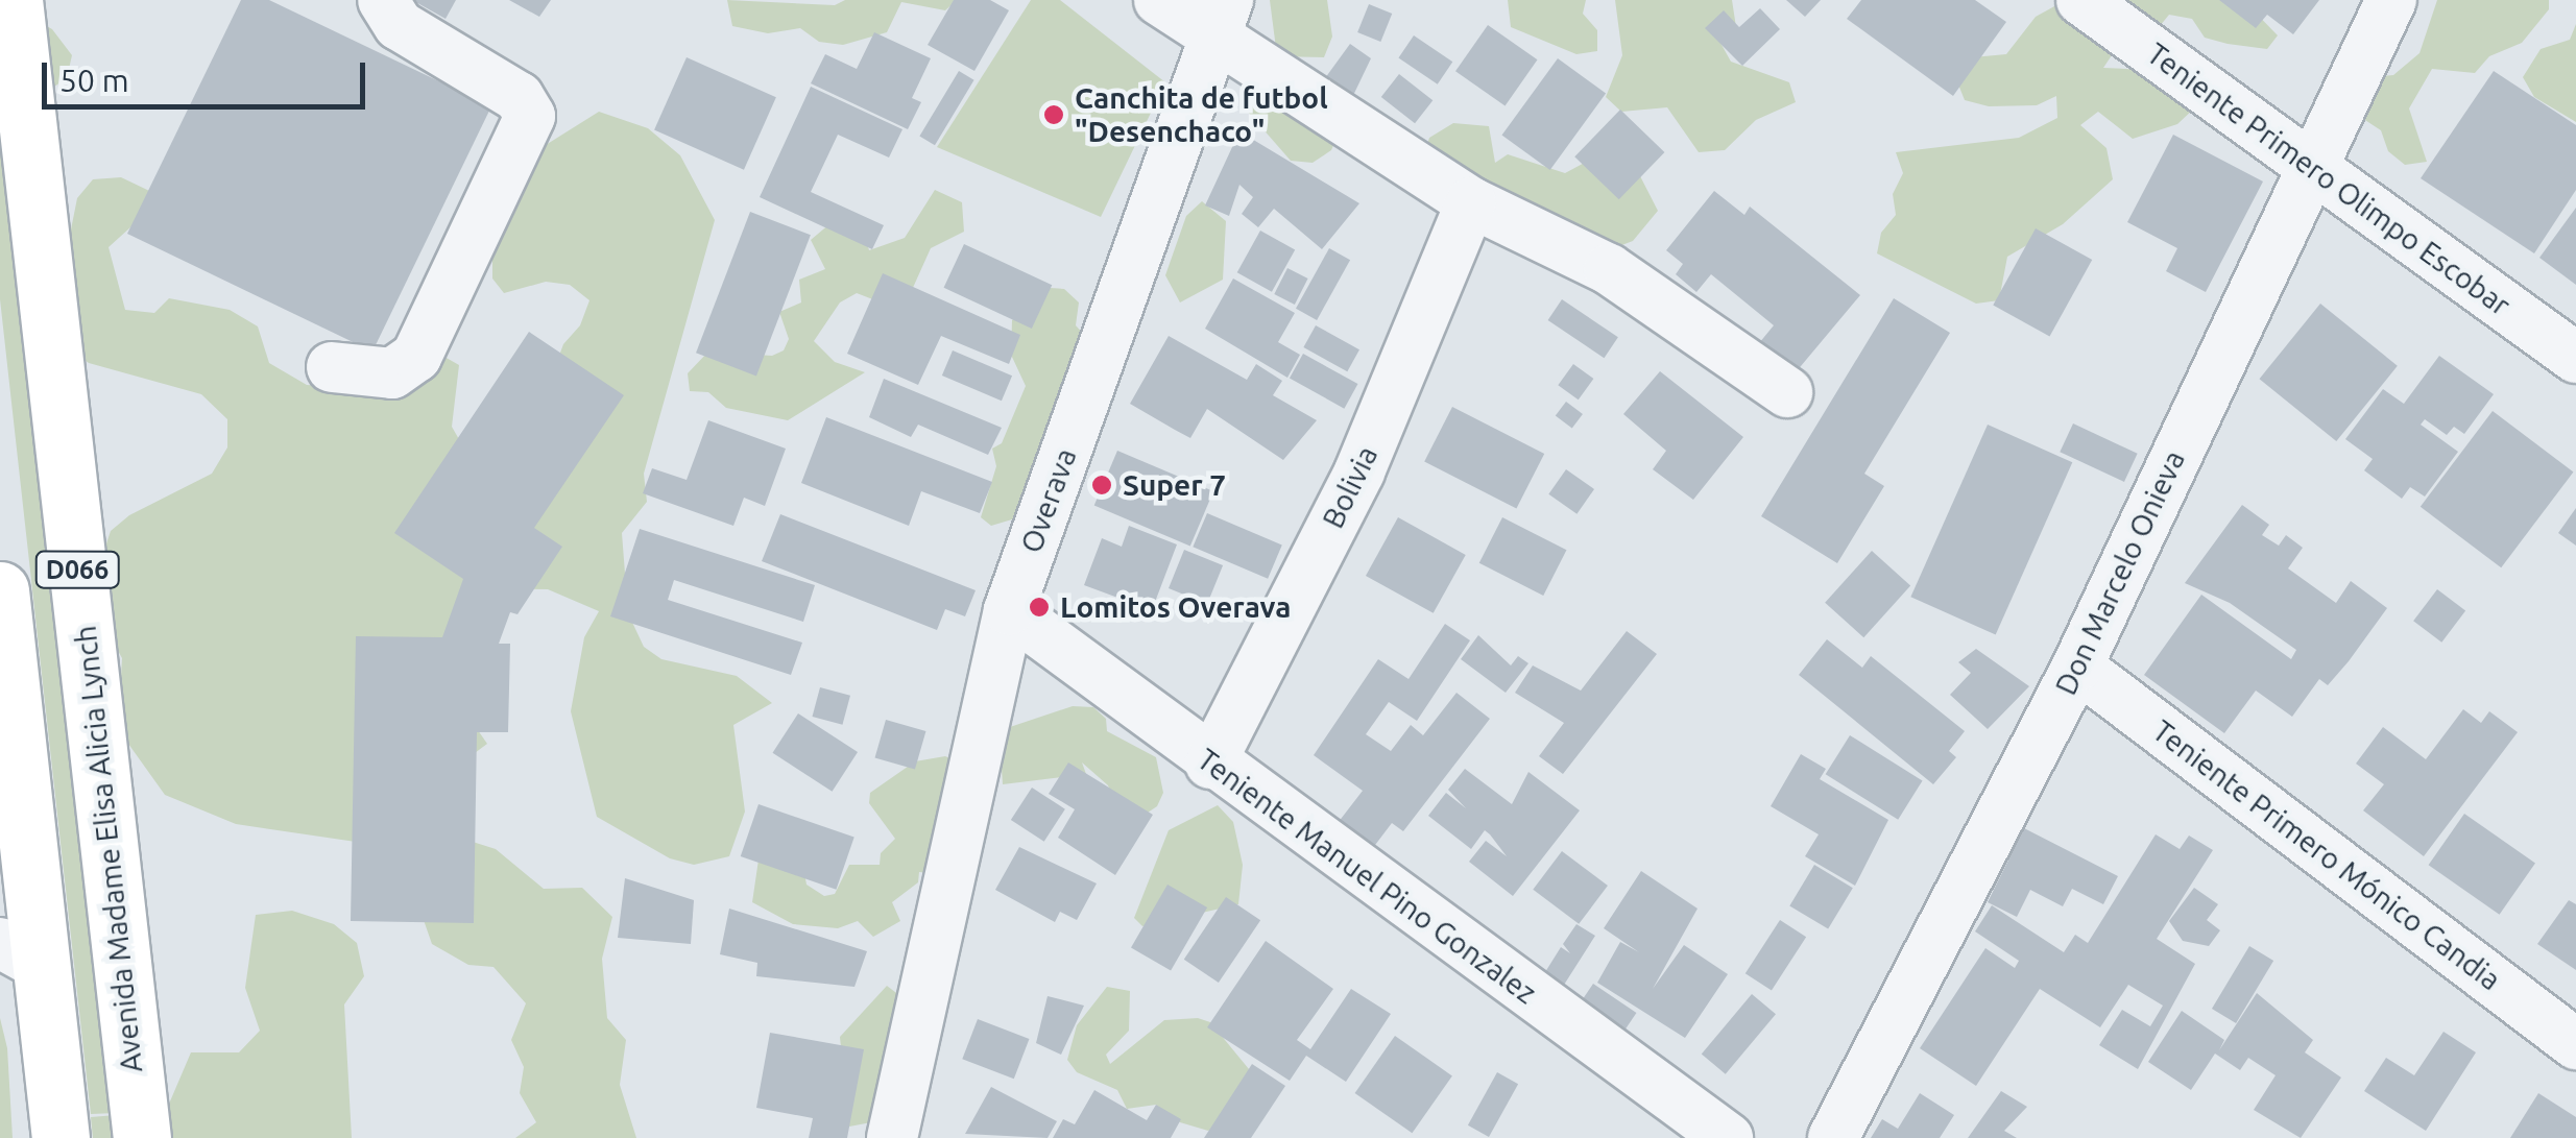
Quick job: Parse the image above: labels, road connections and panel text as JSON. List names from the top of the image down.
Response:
{
  "streets": {
    "highway": ["D066", "Avenida Madame Elisa Alicia Lynch"],
    "street": [
      "Teniente Primero Olimpo Escobar",
      "Bolivia",
      "Overava",
      "Don Marcelo Onieva",
      "Teniente Primero Mónico Candia",
      "Teniente Manuel Pino Gonzalez"
    ]
  },
  "crossings": [
    ["Teniente Primero Olimpo Escobar", "Don Marcelo Onieva"],
    ["Bolivia", "Teniente Manuel Pino Gonzalez"],
    ["Overava", "Teniente Manuel Pino Gonzalez"],
    ["Don Marcelo Onieva", "Teniente Primero Mónico Candia"]
  ],
  "places": ["Canchita de futbol \"Desenchaco\"", "Super 7", "Lomitos Overava"],
  "scale_bar": "50 m"
}
